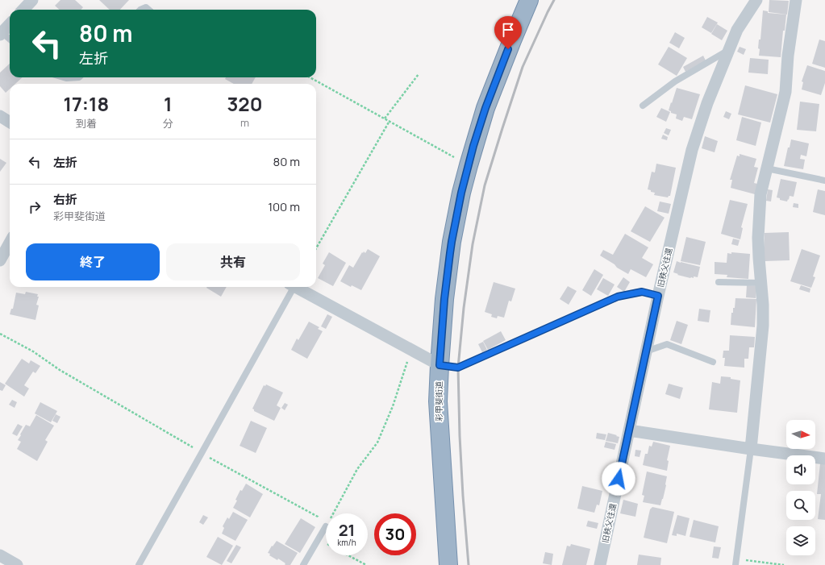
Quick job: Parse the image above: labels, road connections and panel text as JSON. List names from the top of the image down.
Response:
{
  "streets": {
    "highway": ["彩甲斐街道"],
    "street": ["旧秩父往還"]
  },
  "north": "right",
  "page": {
    "turn": ["80 m", "左折"],
    "eta": [
      "17:18",
      "到着",
      "1",
      "分",
      "320",
      "m"
    ],
    "list": [
      {
        "name": "左折",
        "value": "80 m"
      },
      {
        "name": "右折",
        "note": "彩甲斐街道",
        "value": "100 m"
      }
    ],
    "buttons": ["終了", "共有"],
    "speed": "21 km/h",
    "limit": "30"
  }
}
